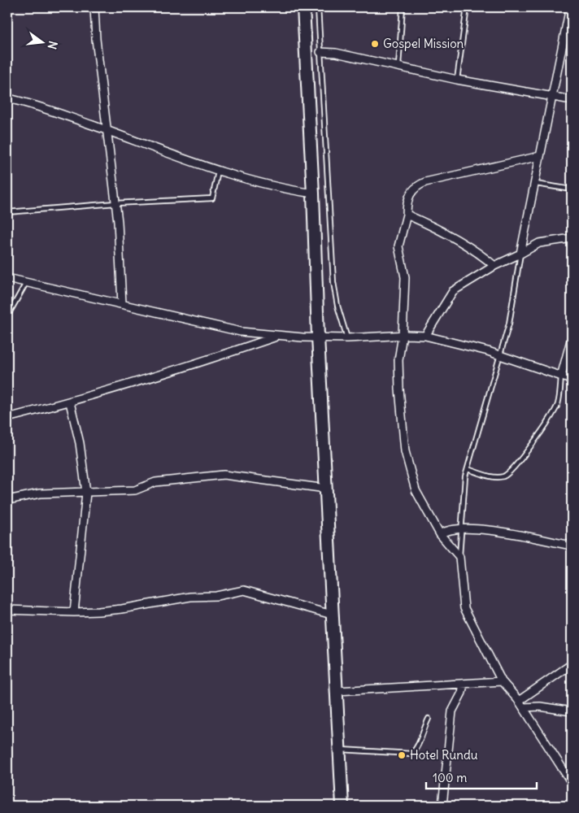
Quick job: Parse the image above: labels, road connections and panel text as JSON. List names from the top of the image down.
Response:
{
  "places": ["Gospel Mission", "Hotel Rundu"],
  "scale_bar": "100 m",
  "north": "right"
}
